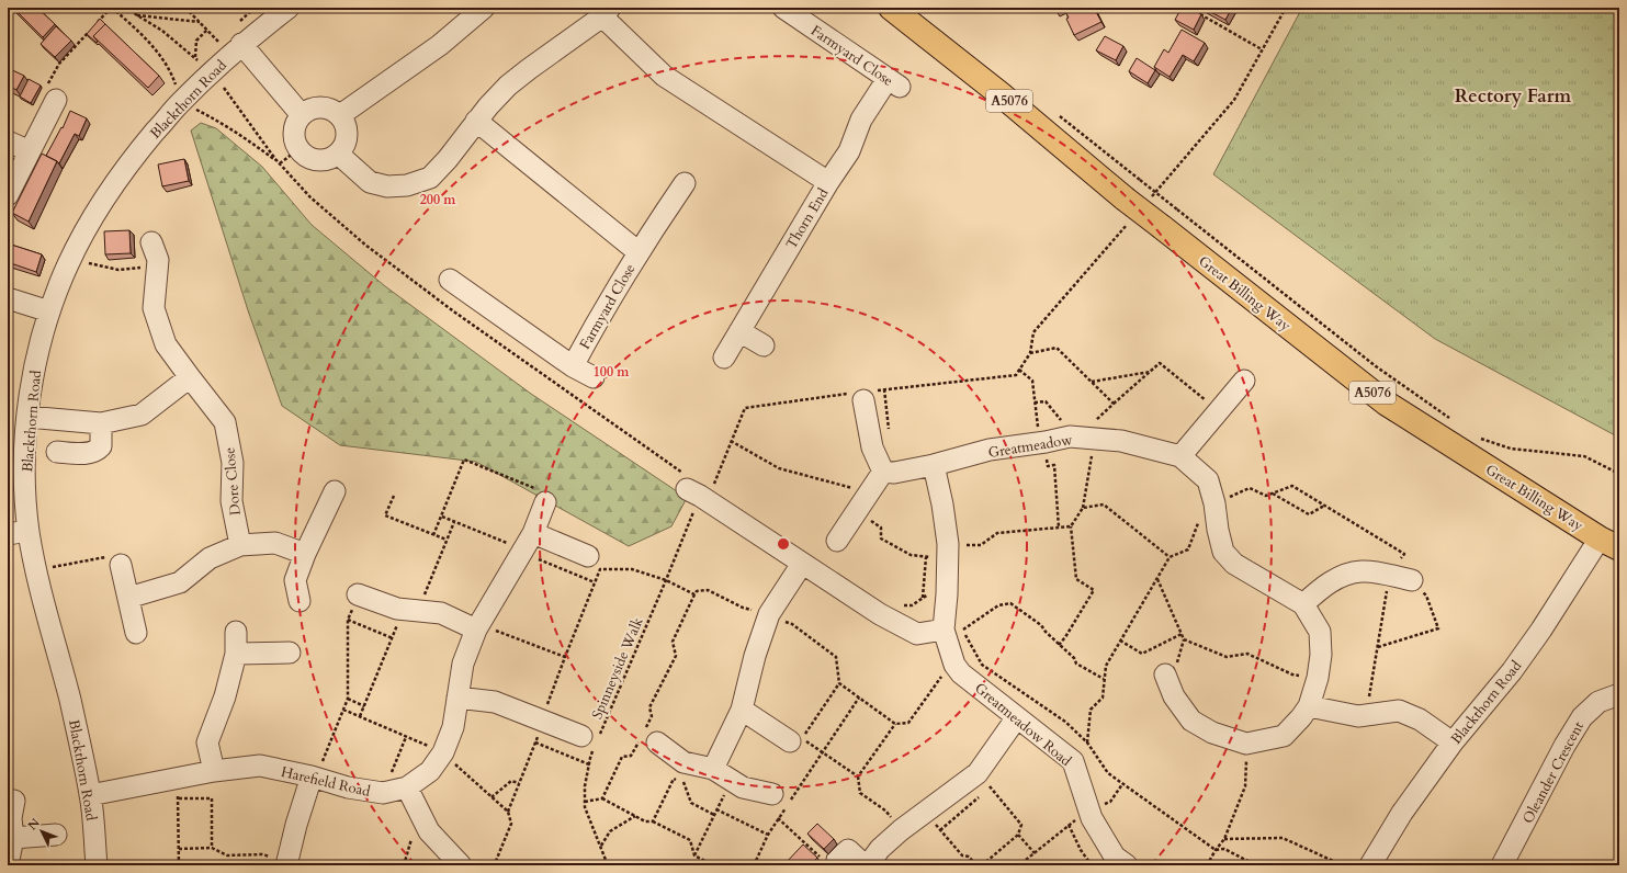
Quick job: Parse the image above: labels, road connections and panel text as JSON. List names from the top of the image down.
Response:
{
  "streets": {
    "main road": ["A5076", "Great Billing Way"],
    "street": [
      "Farmyard Close",
      "Blackthorn Road",
      "Thorn End",
      "Greatmeadow",
      "Dore Close",
      "Greatmeadow Road",
      "Oleander Crescent",
      "Harefield Road"
    ],
    "path": ["Spinneyside Walk"]
  },
  "crossings": [
    ["Farmyard Close", "Thorn End"],
    ["Blackthorn Road", "Great Billing Way"],
    ["Blackthorn Road", "Harefield Road"],
    ["Greatmeadow", "Greatmeadow Road"]
  ],
  "districts": ["Rectory Farm"],
  "north": "top left",
  "rings": ["200 m", "100 m"]
}
